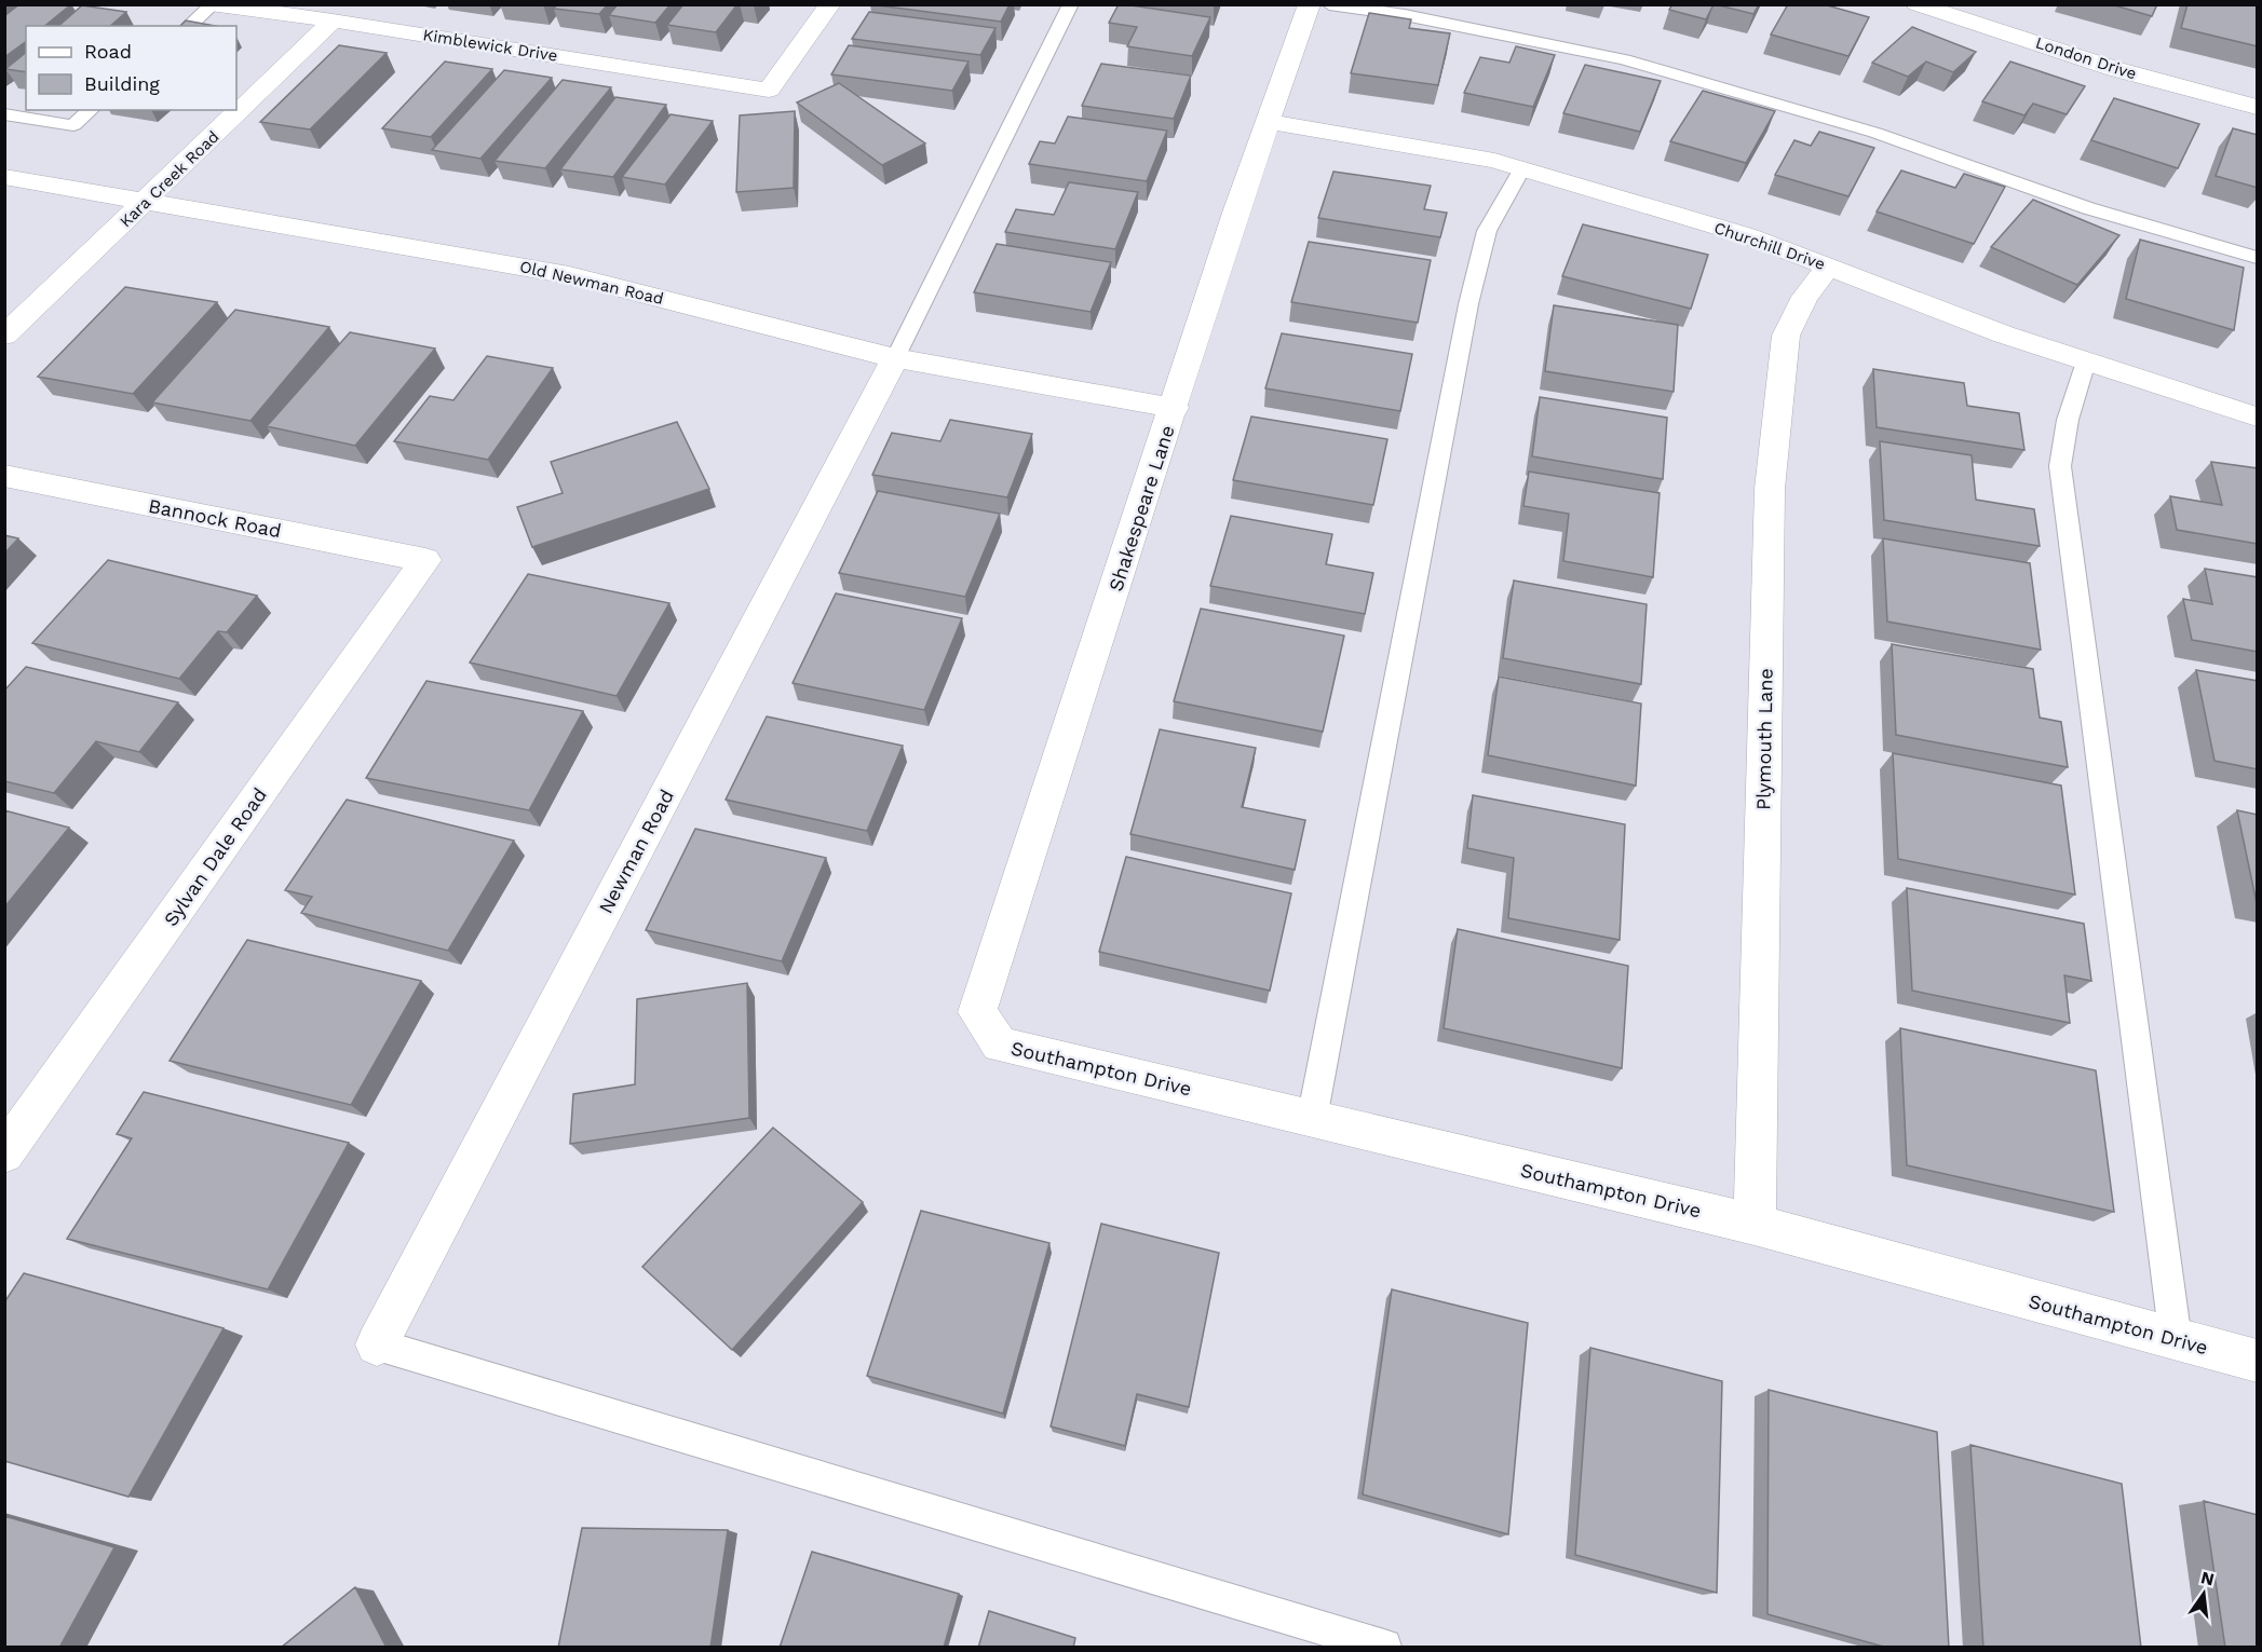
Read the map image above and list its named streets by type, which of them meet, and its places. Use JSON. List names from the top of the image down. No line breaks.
{"streets":{"street":["Kimblewick Drive","London Drive","Kara Creek Road","Churchill Drive","Old Newman Road","Shakespeare Lane","Bannock Road","Plymouth Lane","Newman Road","Sylvan Dale Road","Southampton Drive"]},"crossings":[["Kimblewick Drive","Kara Creek Road"],["Kara Creek Road","Old Newman Road"],["Churchill Drive","Shakespeare Lane"],["Churchill Drive","Plymouth Lane"],["Old Newman Road","Shakespeare Lane"],["Old Newman Road","Newman Road"],["Shakespeare Lane","Southampton Drive"],["Bannock Road","Sylvan Dale Road"],["Plymouth Lane","Southampton Drive"]],"legend":["Road","Building"],"north":"top"}
